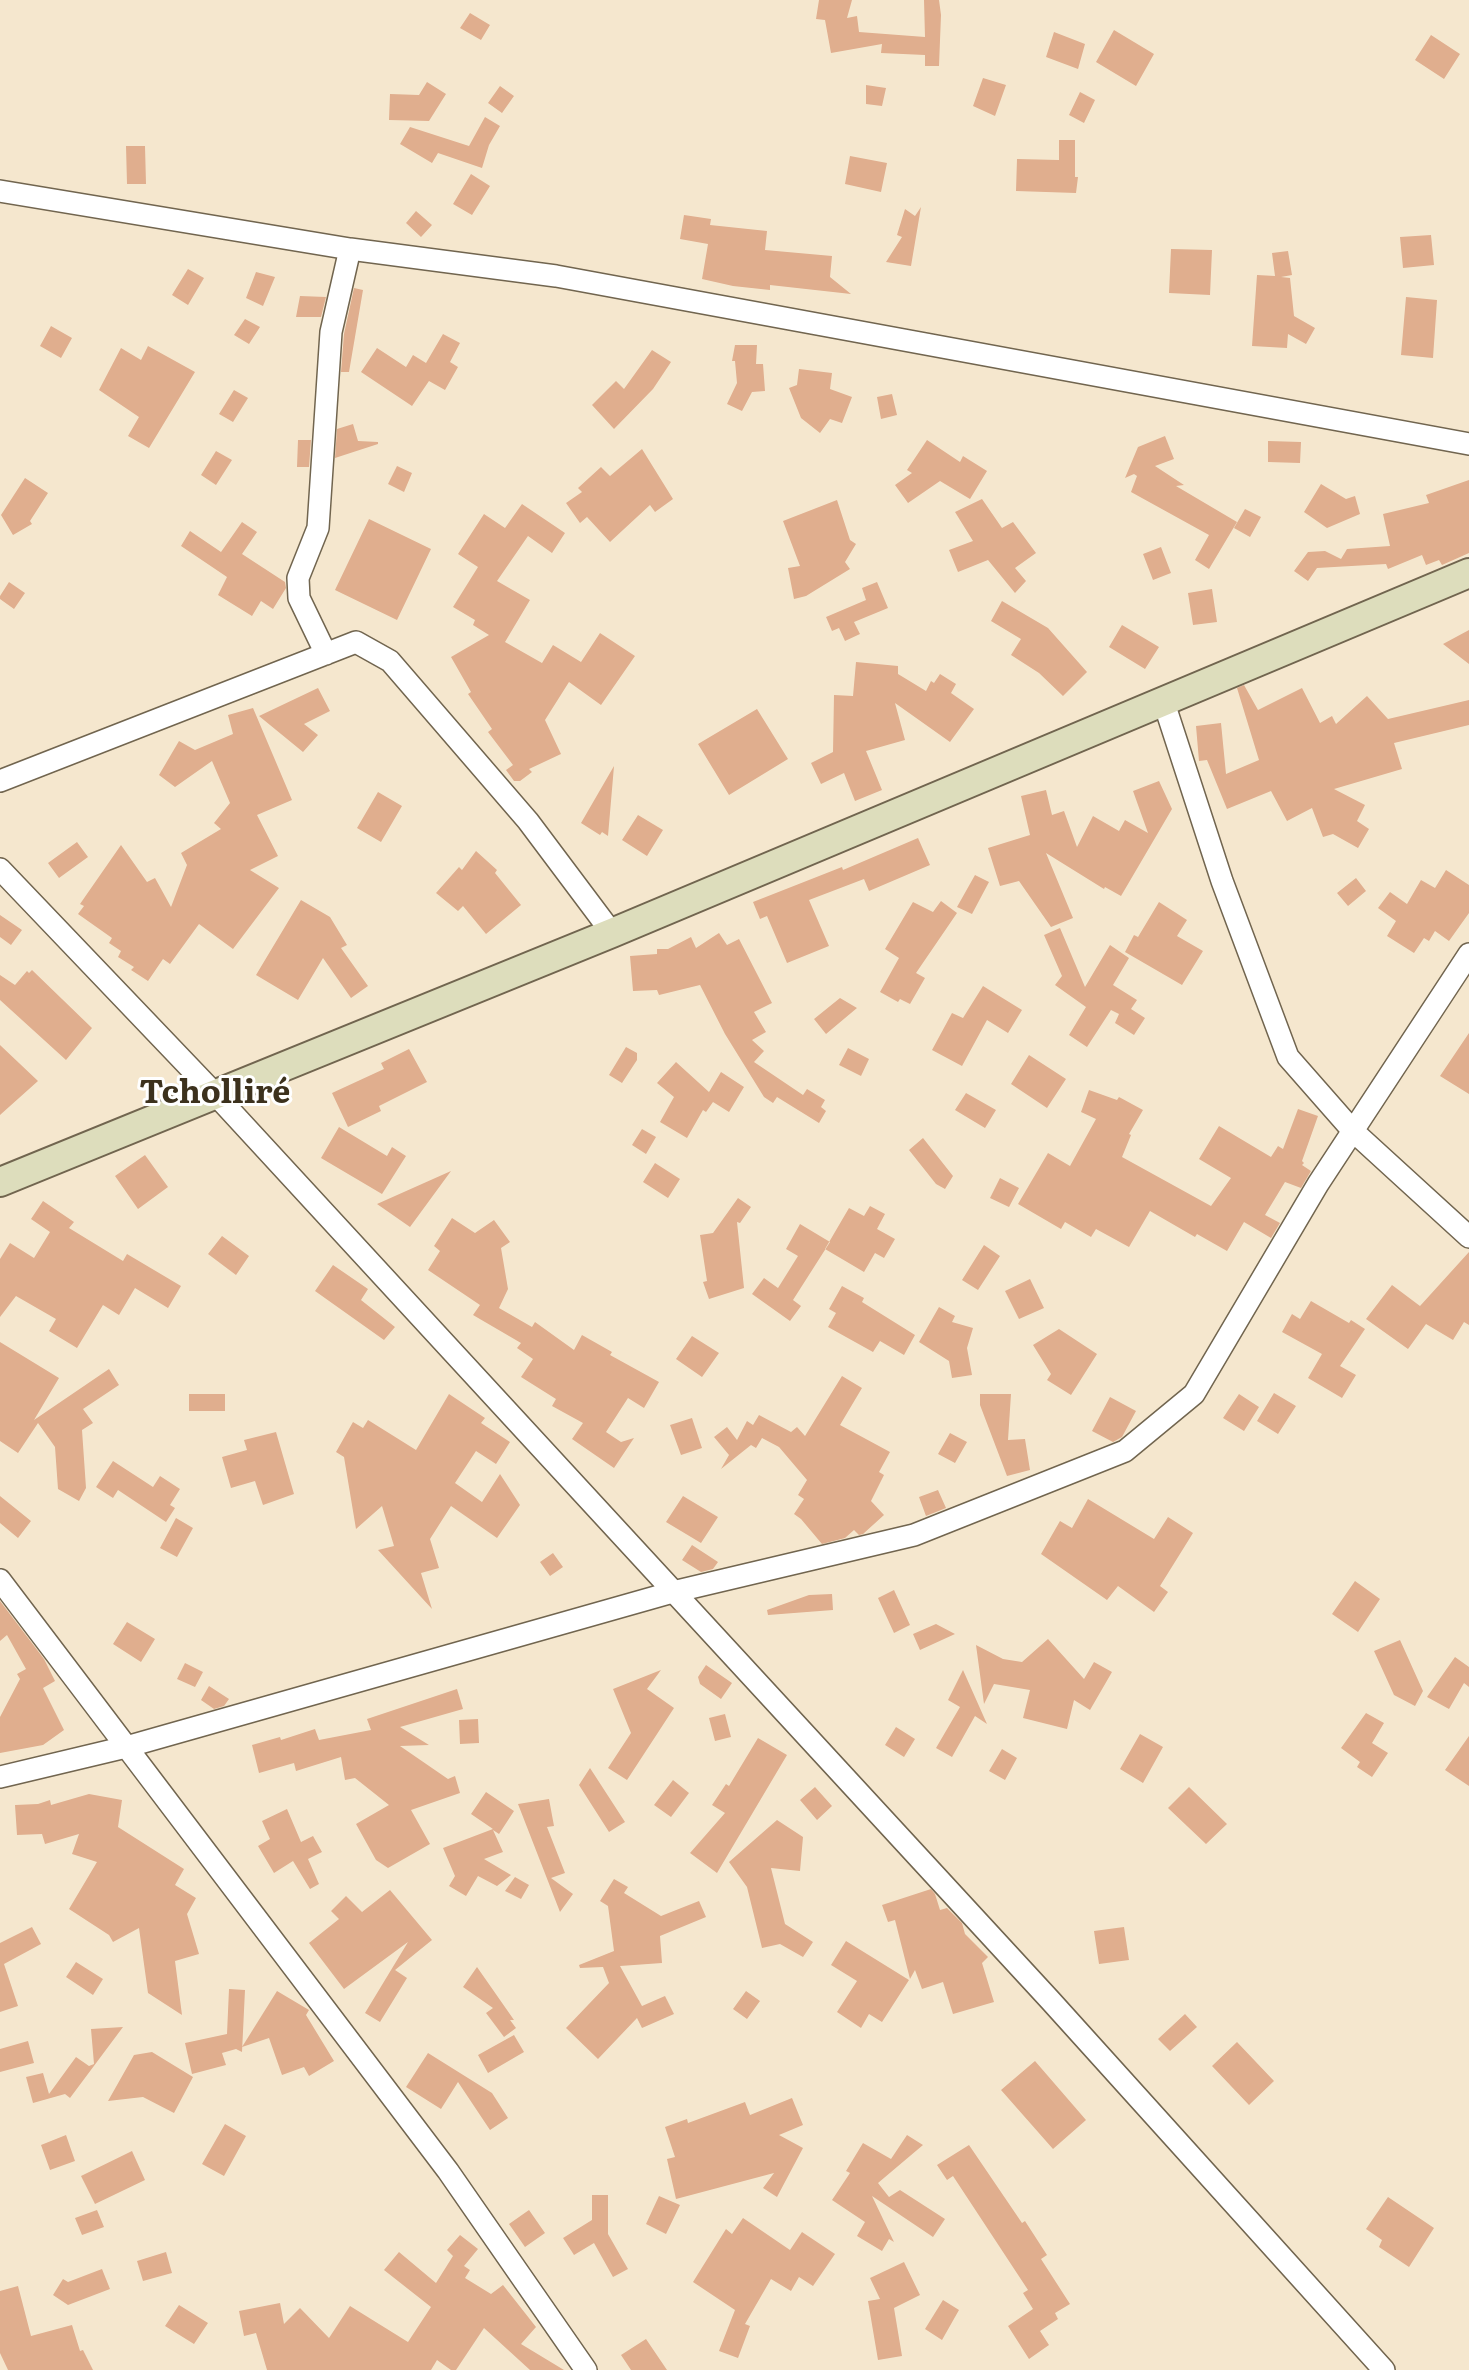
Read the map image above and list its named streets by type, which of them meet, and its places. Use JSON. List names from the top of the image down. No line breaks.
{"districts":["Tcholliré"]}
